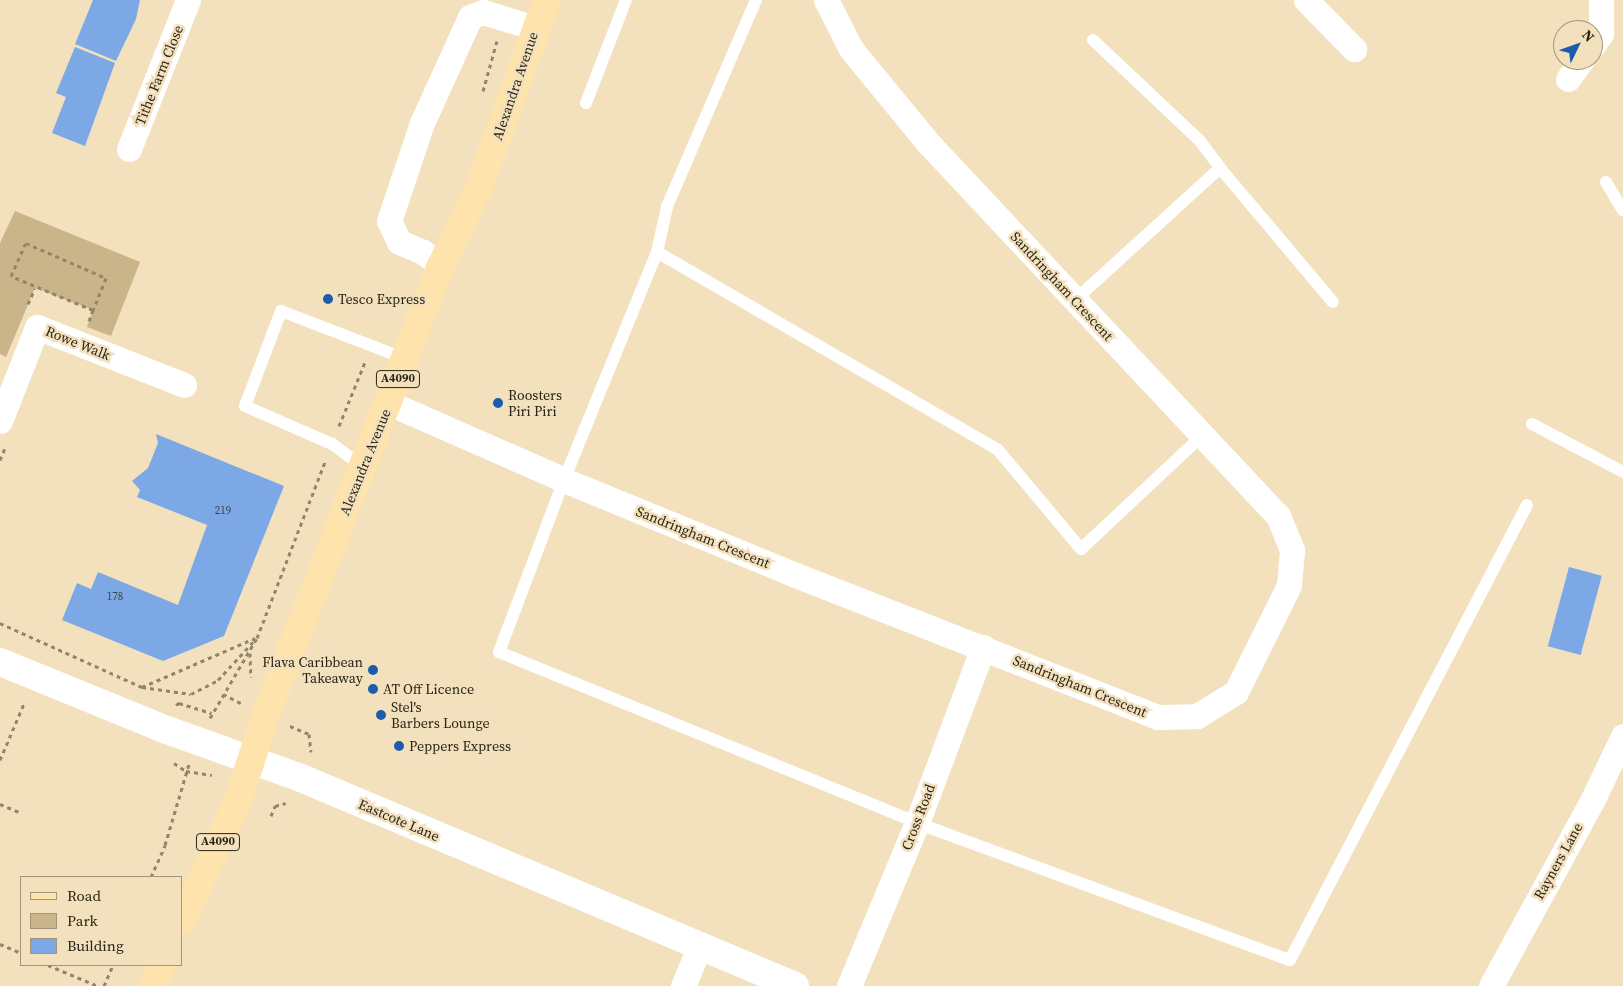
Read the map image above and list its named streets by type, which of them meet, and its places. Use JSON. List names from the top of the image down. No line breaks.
{"streets":{"main road":["Alexandra Avenue","A4090"],"street":["Tithe Farm Close","Sandringham Crescent","Rowe Walk","Cross Road","Eastcote Lane","Rayners Lane"]},"crossings":[["Alexandra Avenue","Sandringham Crescent"],["Alexandra Avenue","Eastcote Lane"],["Sandringham Crescent","Cross Road"]],"places":["Tesco Express","Roosters Piri Piri","Flava Caribbean Takeaway","AT Off Licence","Stel's Barbers Lounge","Peppers Express"],"house_numbers":["219","178"],"legend":["Road","Park","Building"],"north":"top right"}
